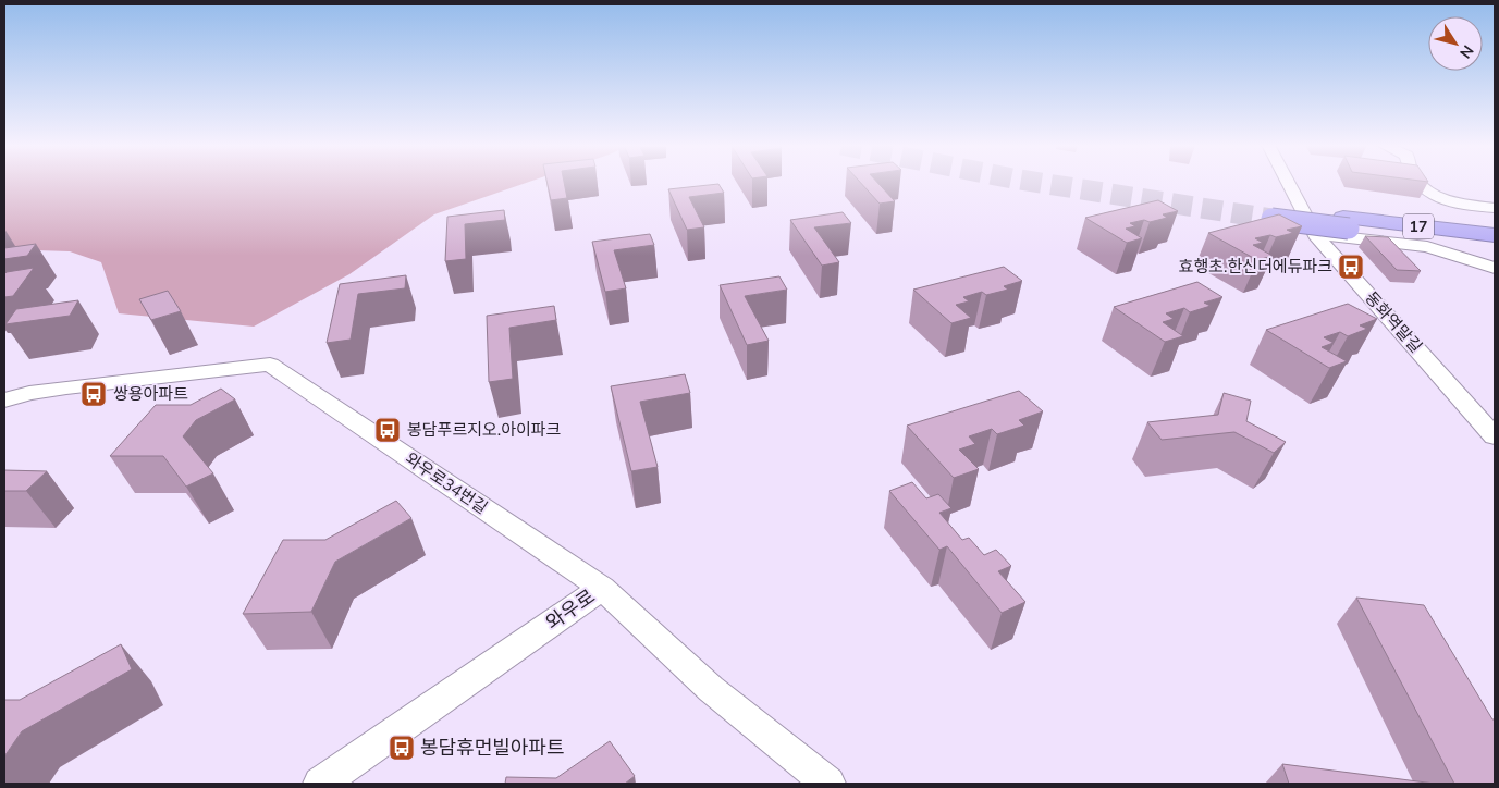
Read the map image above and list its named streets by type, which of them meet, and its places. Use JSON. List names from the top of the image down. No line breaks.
{"streets":{"highway":["17"],"street":["동화역말길","와우로34번길","와우로"]},"crossings":[["와우로34번길","와우로"]],"places":{"bus stop":["효행초.한신더에듀파크","쌍용아파트","봉담푸르지오.아이파크","봉담휴먼빌아파트"]},"north":"bottom right"}
